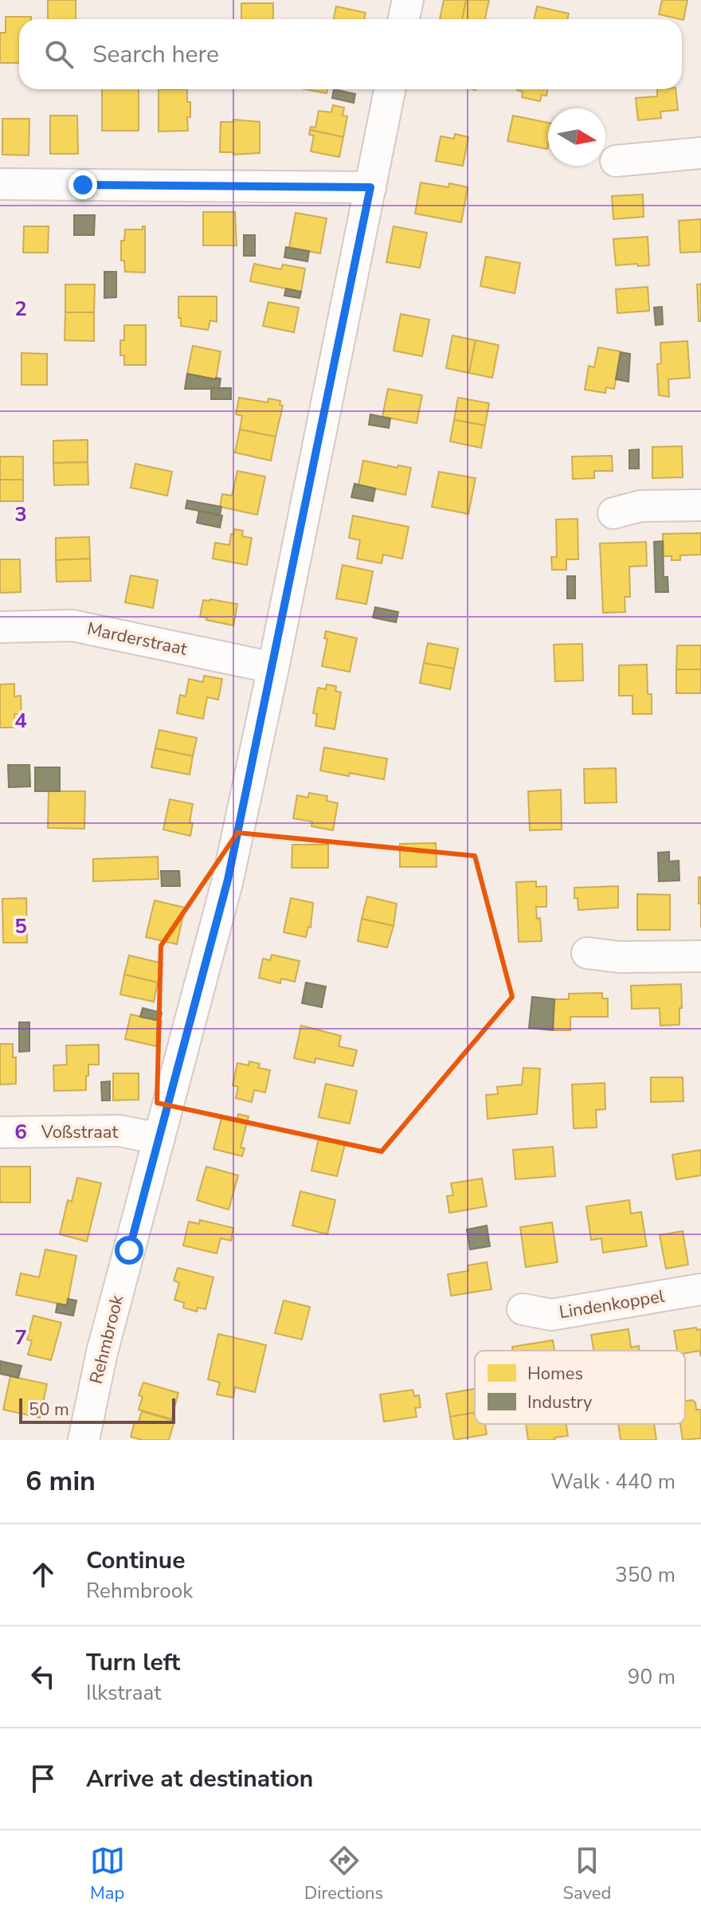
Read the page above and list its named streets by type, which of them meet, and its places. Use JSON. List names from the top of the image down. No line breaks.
{"streets":{"street":["Marderstraat","Voßstraat","Lindenkoppel","Rehmbrook"]},"crossings":[["Marderstraat","Rehmbrook"],["Voßstraat","Rehmbrook"]],"legend":["Homes","Industry"],"scale_bar":"50 m","north":"right","page":{"search":"Search here","scale":"50 m","heading":["6 min","Walk · 440 m"],"list":[["Continue","Rehmbrook","350 m"],["Turn left","Ilkstraat","90 m"],"Arrive at destination"],"nav":["Map","Directions","Saved"]},"grid":{"rows":["2","3","4","5","6","7"]}}
